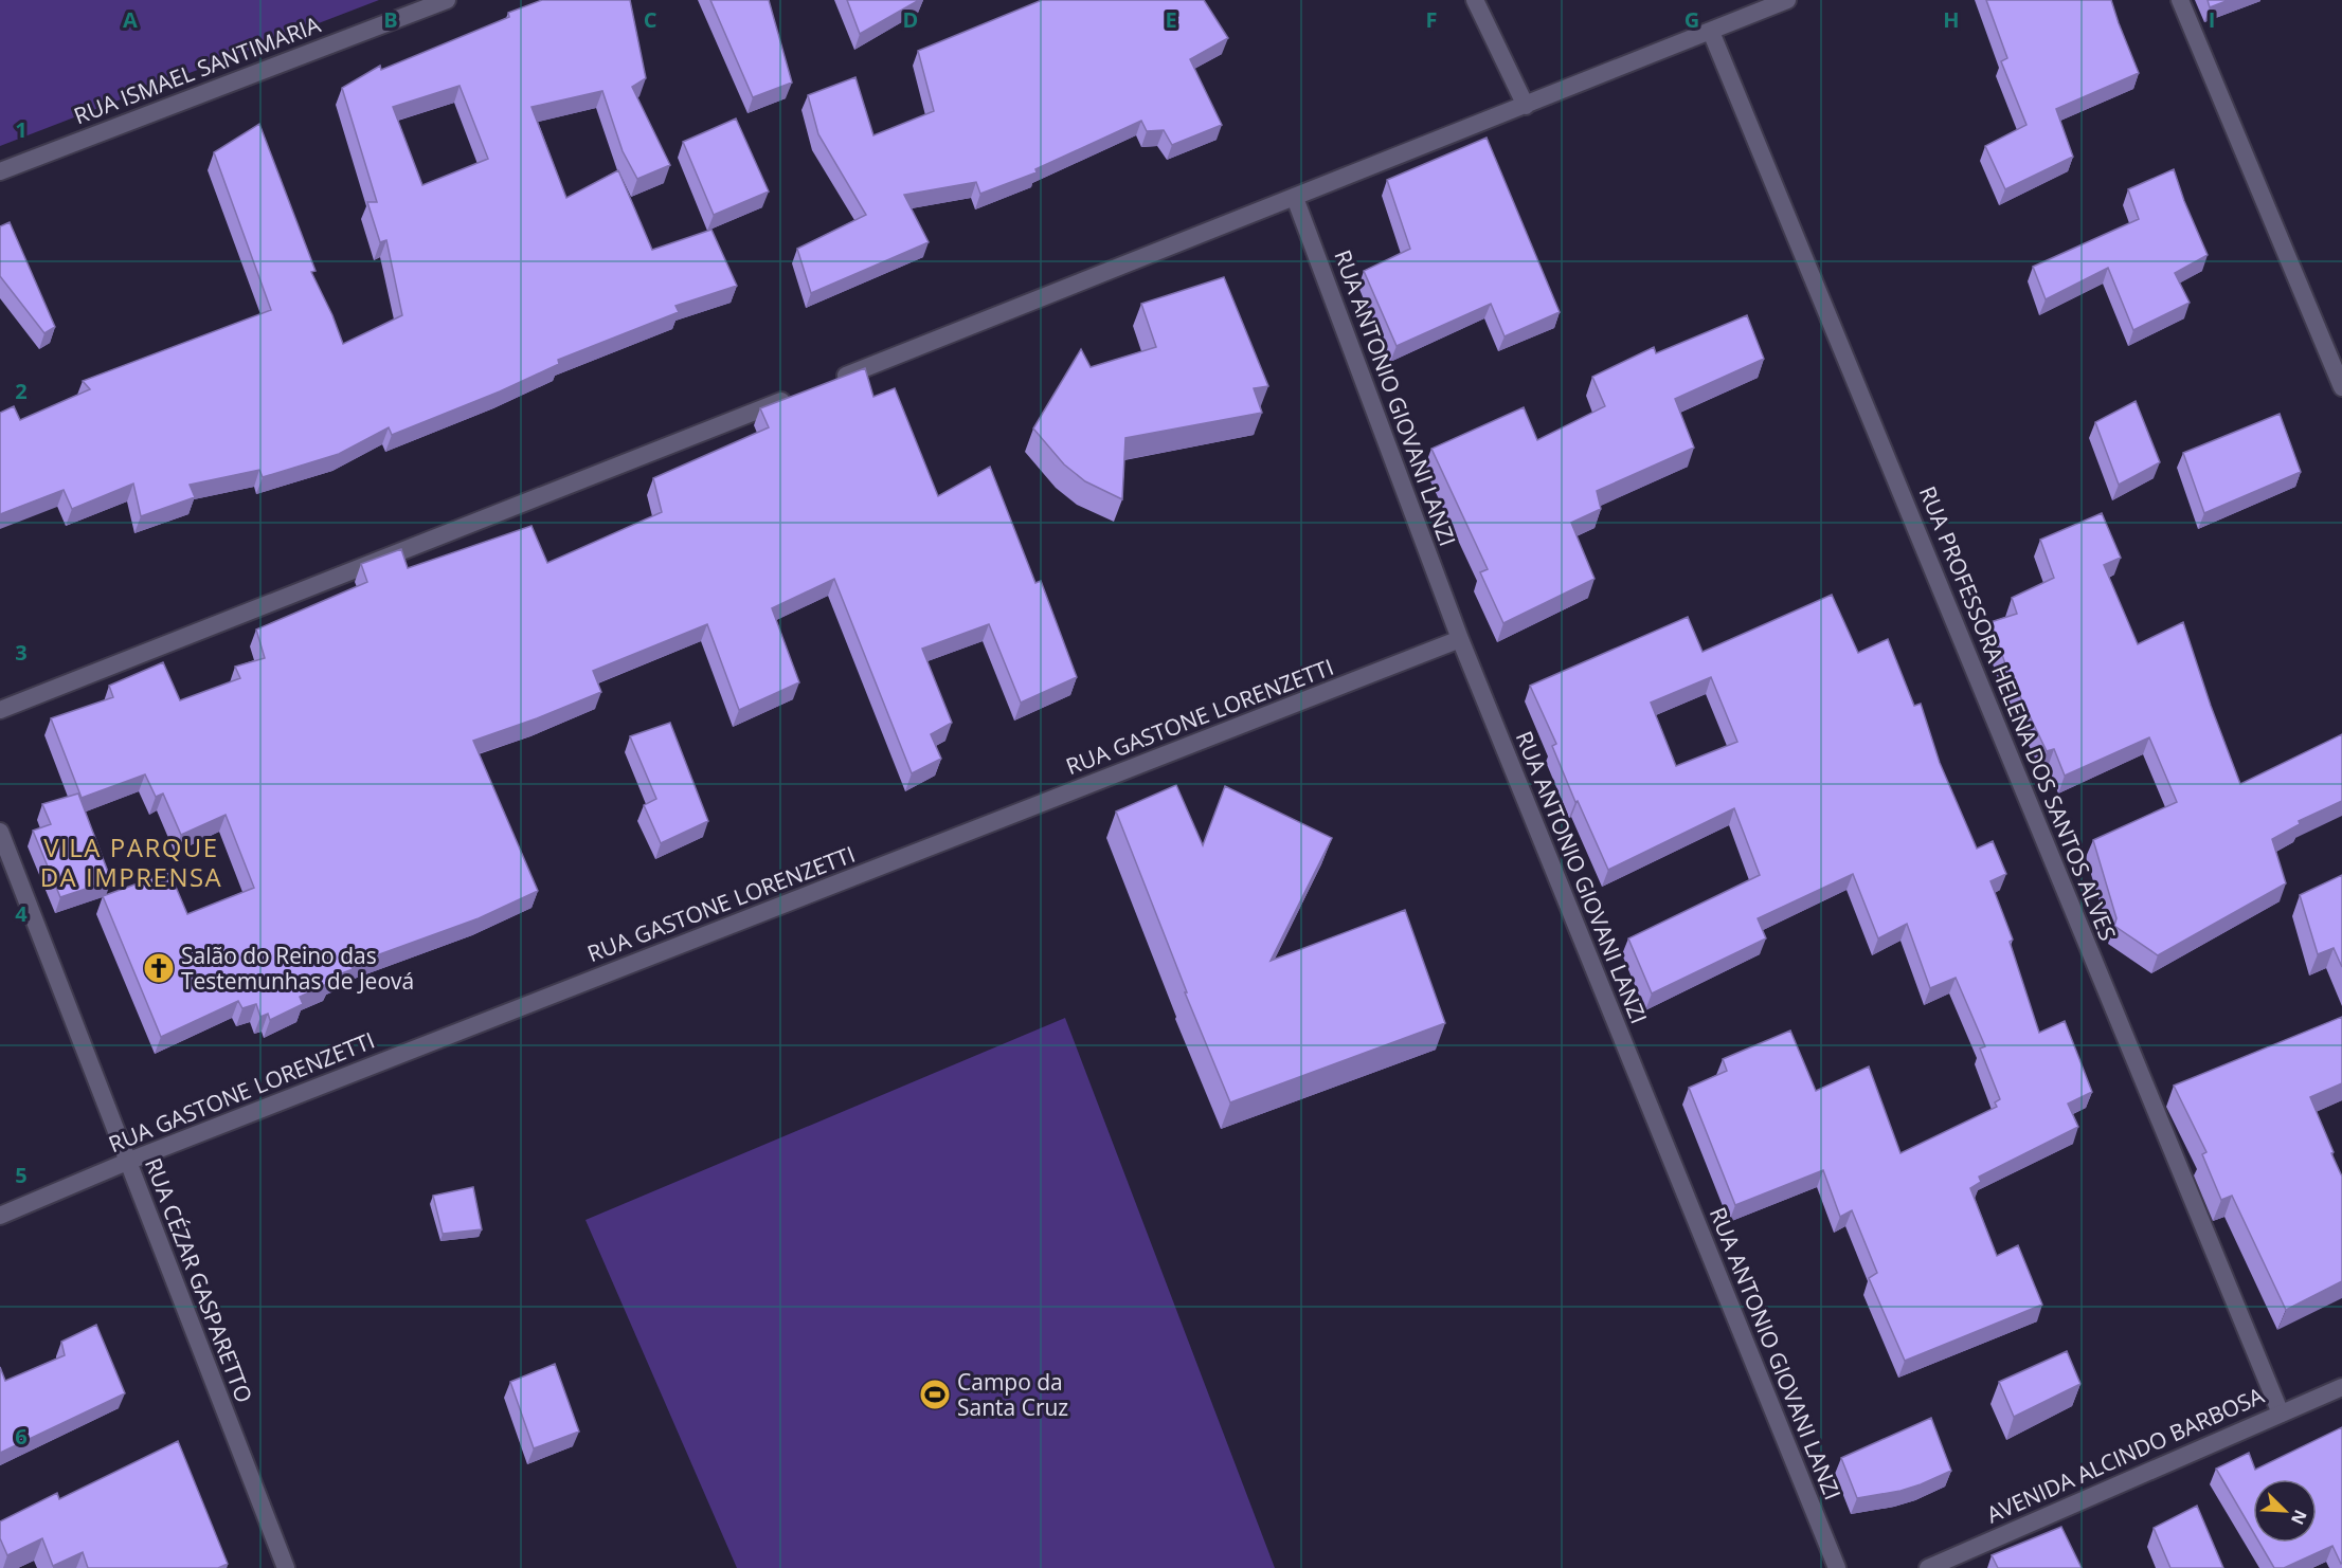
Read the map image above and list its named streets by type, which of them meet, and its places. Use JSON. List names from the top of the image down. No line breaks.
{"streets":{"street":["RUA ISMAEL SANTIMARIA","RUA ANTONIO GIOVANI LANZI","RUA PROFESSORA HELENA DOS SANTOS ALVES","RUA GASTONE LORENZETTI","RUA CÉZAR GASPARETTO","AVENIDA ALCINDO BARBOSA"]},"crossings":[["RUA ANTONIO GIOVANI LANZI","RUA GASTONE LORENZETTI"],["RUA PROFESSORA HELENA DOS SANTOS ALVES","AVENIDA ALCINDO BARBOSA"],["RUA GASTONE LORENZETTI","RUA CÉZAR GASPARETTO"]],"districts":["VILA PARQUE DA IMPRENSA"],"places":{"church":["Salão do Reino das Testemunhas de Jeová"],"sports":["Campo da Santa Cruz"]},"north":"bottom right","grid":{"columns":["A","B","C","D","E","F","G","H","I"],"rows":["1","2","3","4","5","6"]}}
